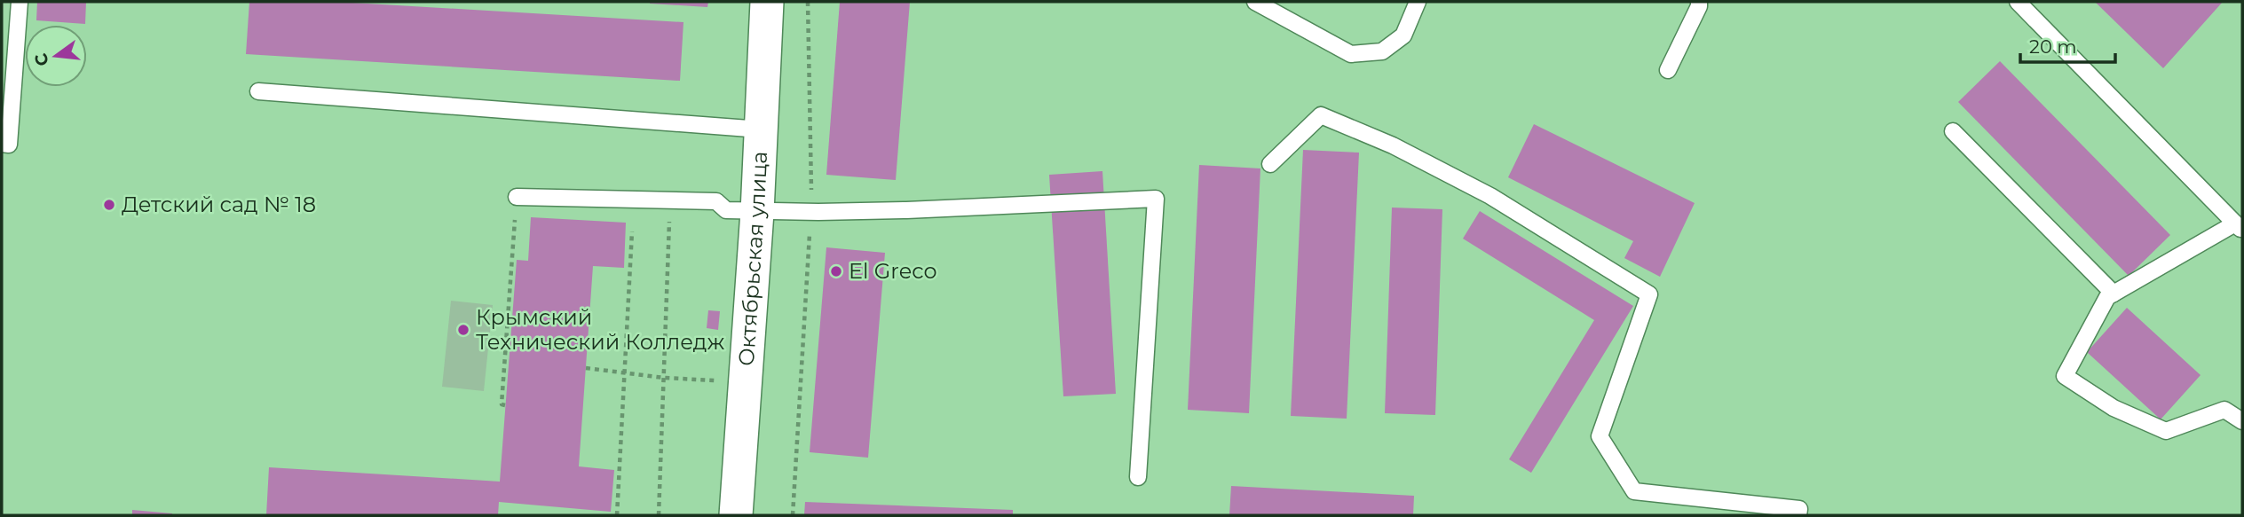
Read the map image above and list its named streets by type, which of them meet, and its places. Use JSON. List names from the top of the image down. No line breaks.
{"streets":{"street":["Октябрьская улица"]},"places":["Детский сад № 18","El Greco","Крымский Технический Колледж"],"scale_bar":"20 m","north":"left"}
